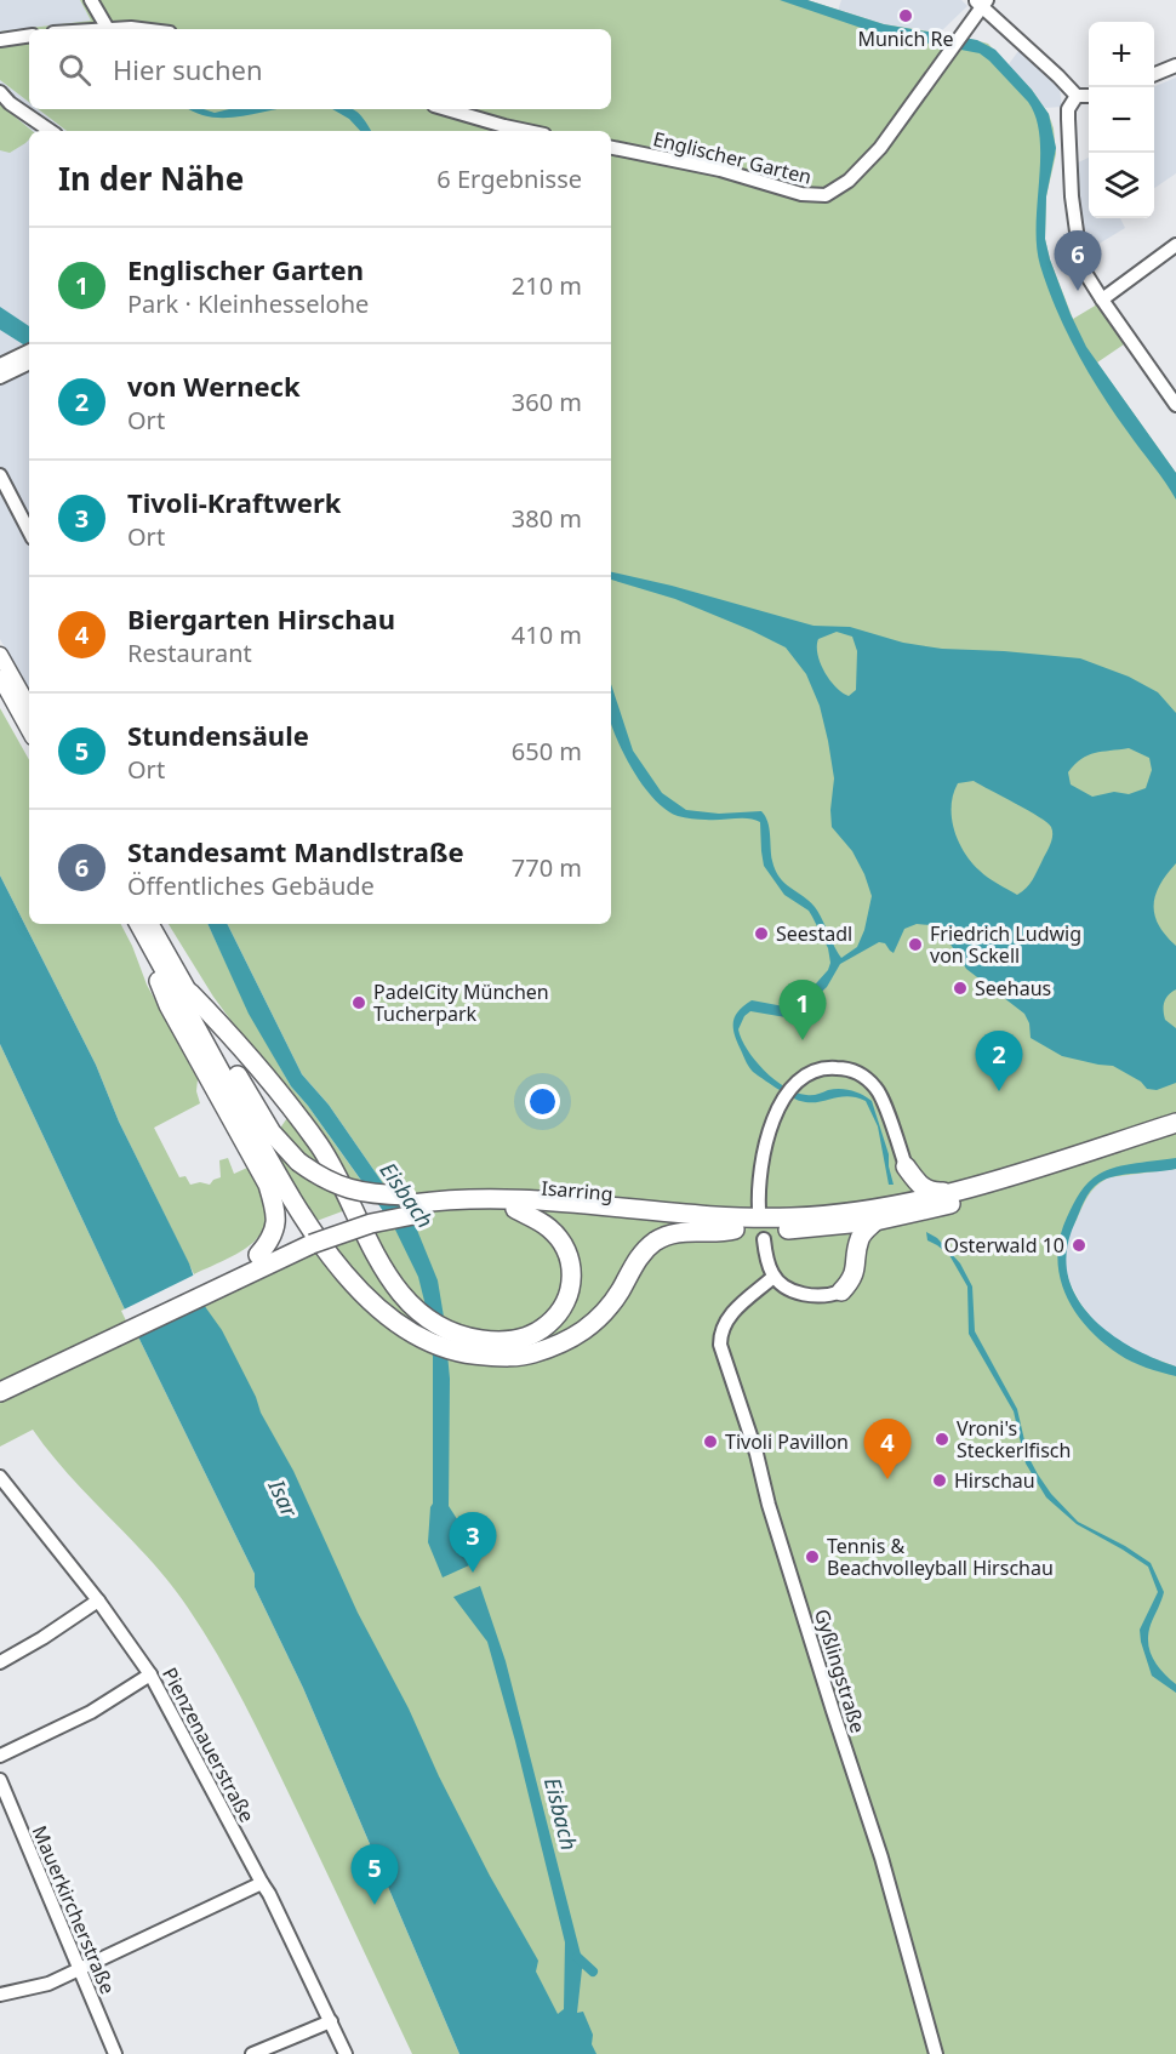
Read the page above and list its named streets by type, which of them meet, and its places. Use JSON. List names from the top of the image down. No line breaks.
{"streets":{"highway":["Isarring"],"street":["Englischer Garten","Gyßlingstraße","Pienzenauerstraße","Mauerkircherstraße"]},"water":["Eisbach","Isar"],"places":["Munich Re","Seestadl","Friedrich Ludwig von Sckell","Seehaus","PadelCity München Tucherpark","Osterwald 10","Vroni's Steckerlfisch","Tivoli Pavillon","Hirschau","Tennis & Beachvolleyball Hirschau"],"page":{"map_buttons":["+","−"],"search":"Hier suchen","heading":["In der Nähe","6 Ergebnisse"],"list":[{"mark":"1","name":"Englischer Garten","note":"Park · Kleinhesselohe","value":"210 m"},{"mark":"2","name":"von Werneck","note":"Ort","value":"360 m"},{"mark":"3","name":"Tivoli-Kraftwerk","note":"Ort","value":"380 m"},{"mark":"4","name":"Biergarten Hirschau","note":"Restaurant","value":"410 m"},{"mark":"5","name":"Stundensäule","note":"Ort","value":"650 m"},{"mark":"6","name":"Standesamt Mandlstraße","note":"Öffentliches Gebäude","value":"770 m"}],"pins":["6","1","2","4","3","5"]}}
